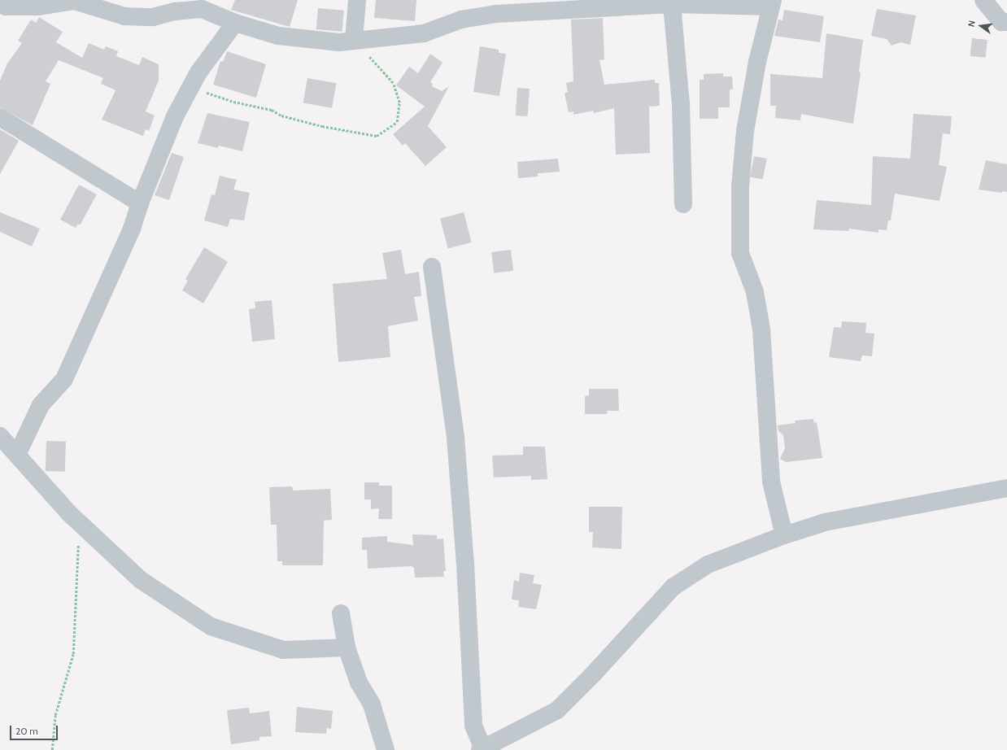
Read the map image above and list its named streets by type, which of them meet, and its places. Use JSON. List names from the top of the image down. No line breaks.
{"scale_bar":"20 m","north":"left"}
